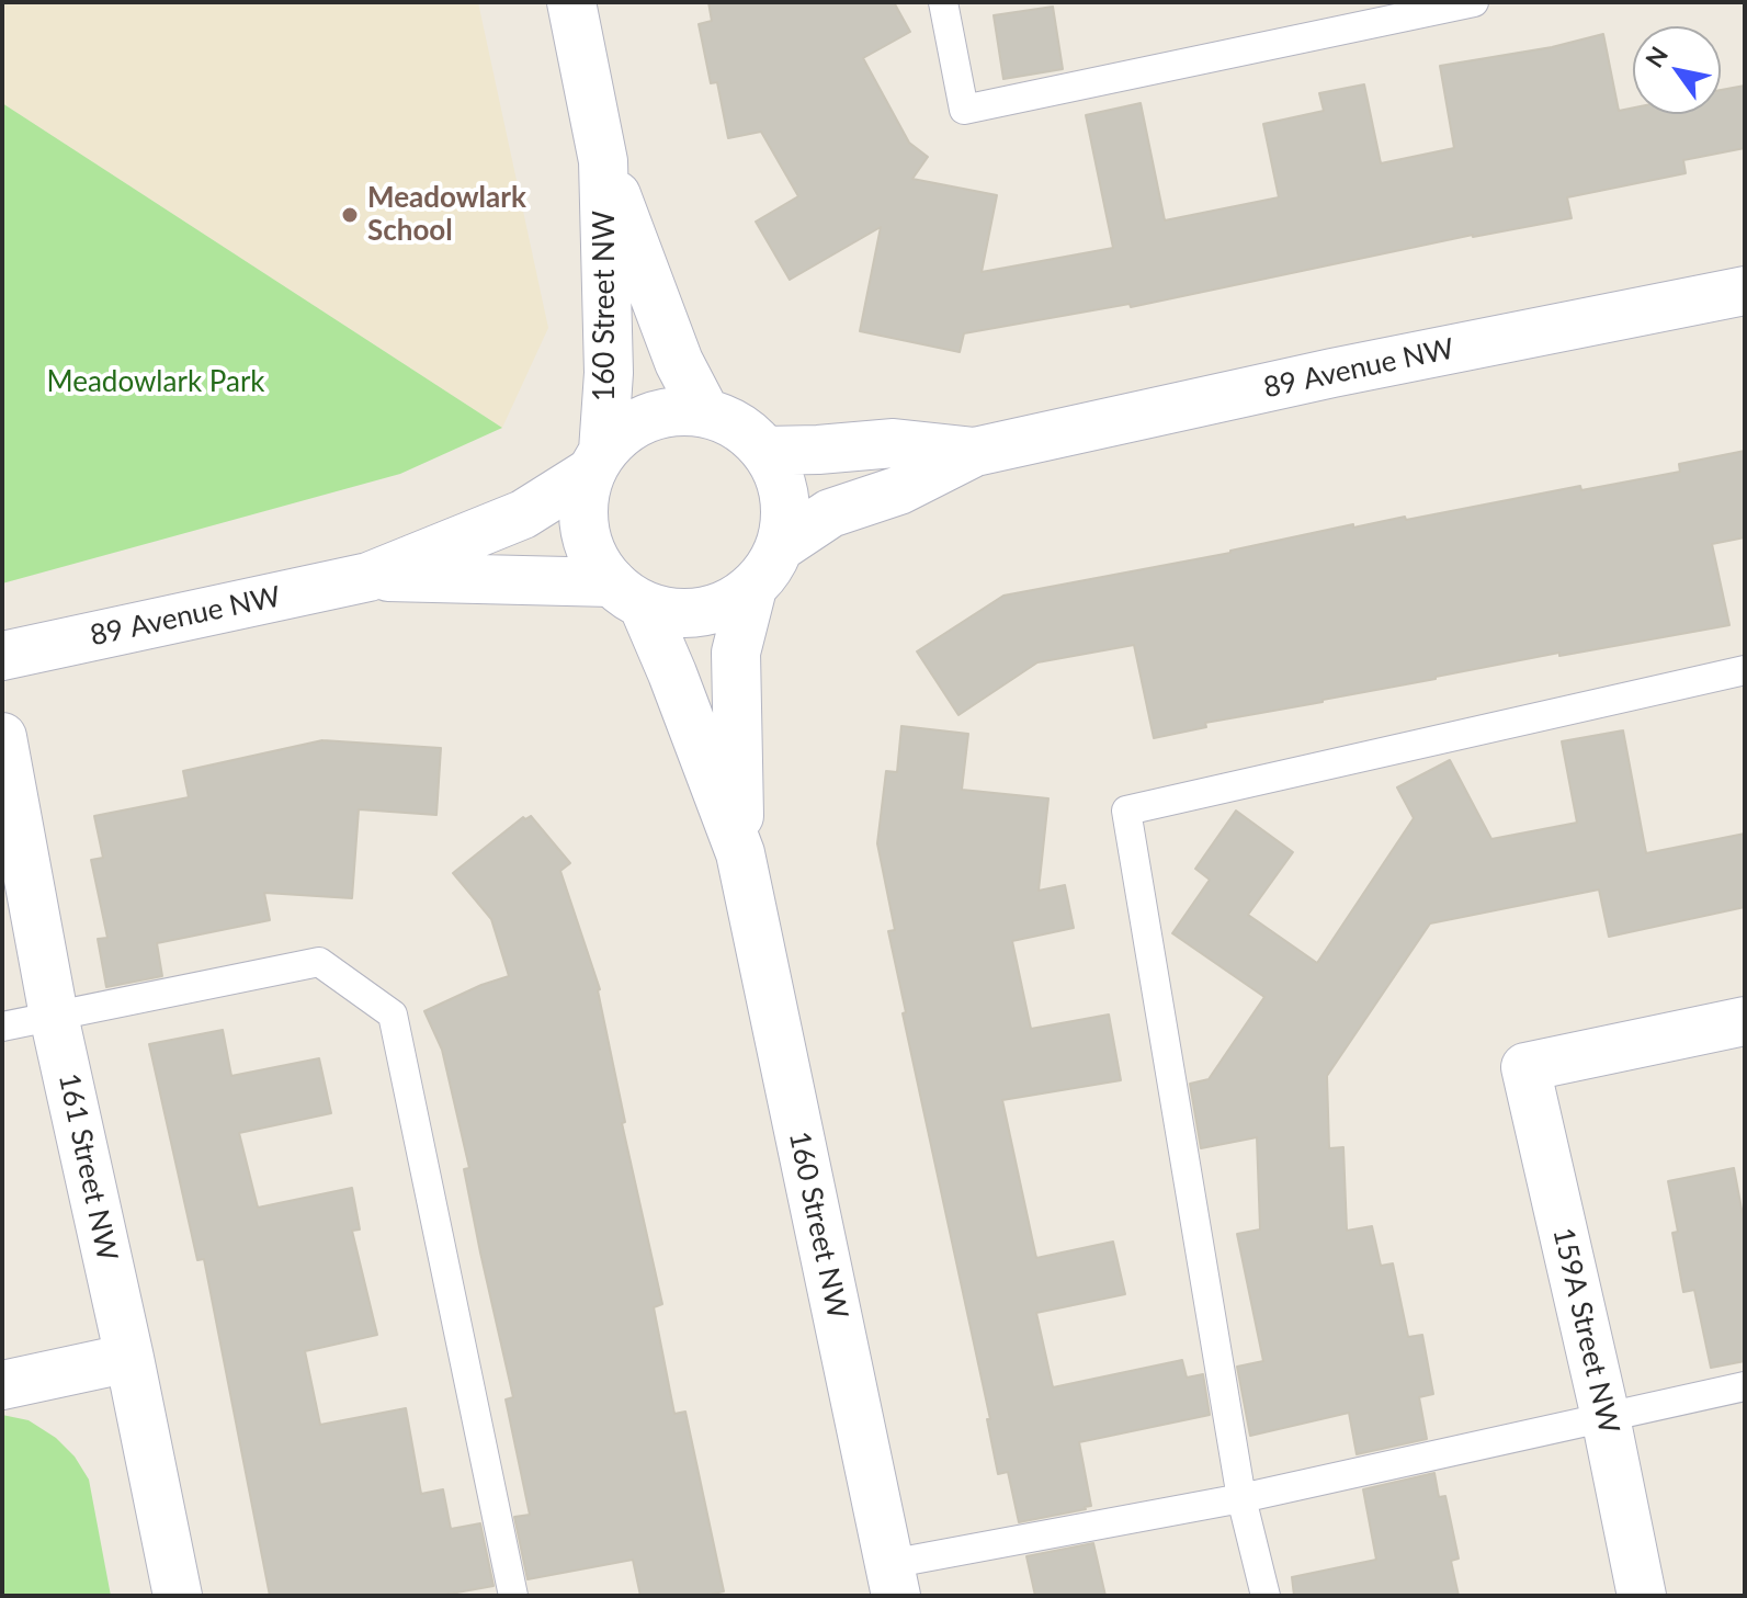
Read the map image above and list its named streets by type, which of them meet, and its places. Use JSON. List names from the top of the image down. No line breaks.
{"streets":{"street":["160 Street NW","89 Avenue NW","161 Street NW","159A Street NW"]},"crossings":[["160 Street NW","89 Avenue NW"]],"parks":["Meadowlark Park"],"places":["Meadowlark School"],"north":"top left"}
